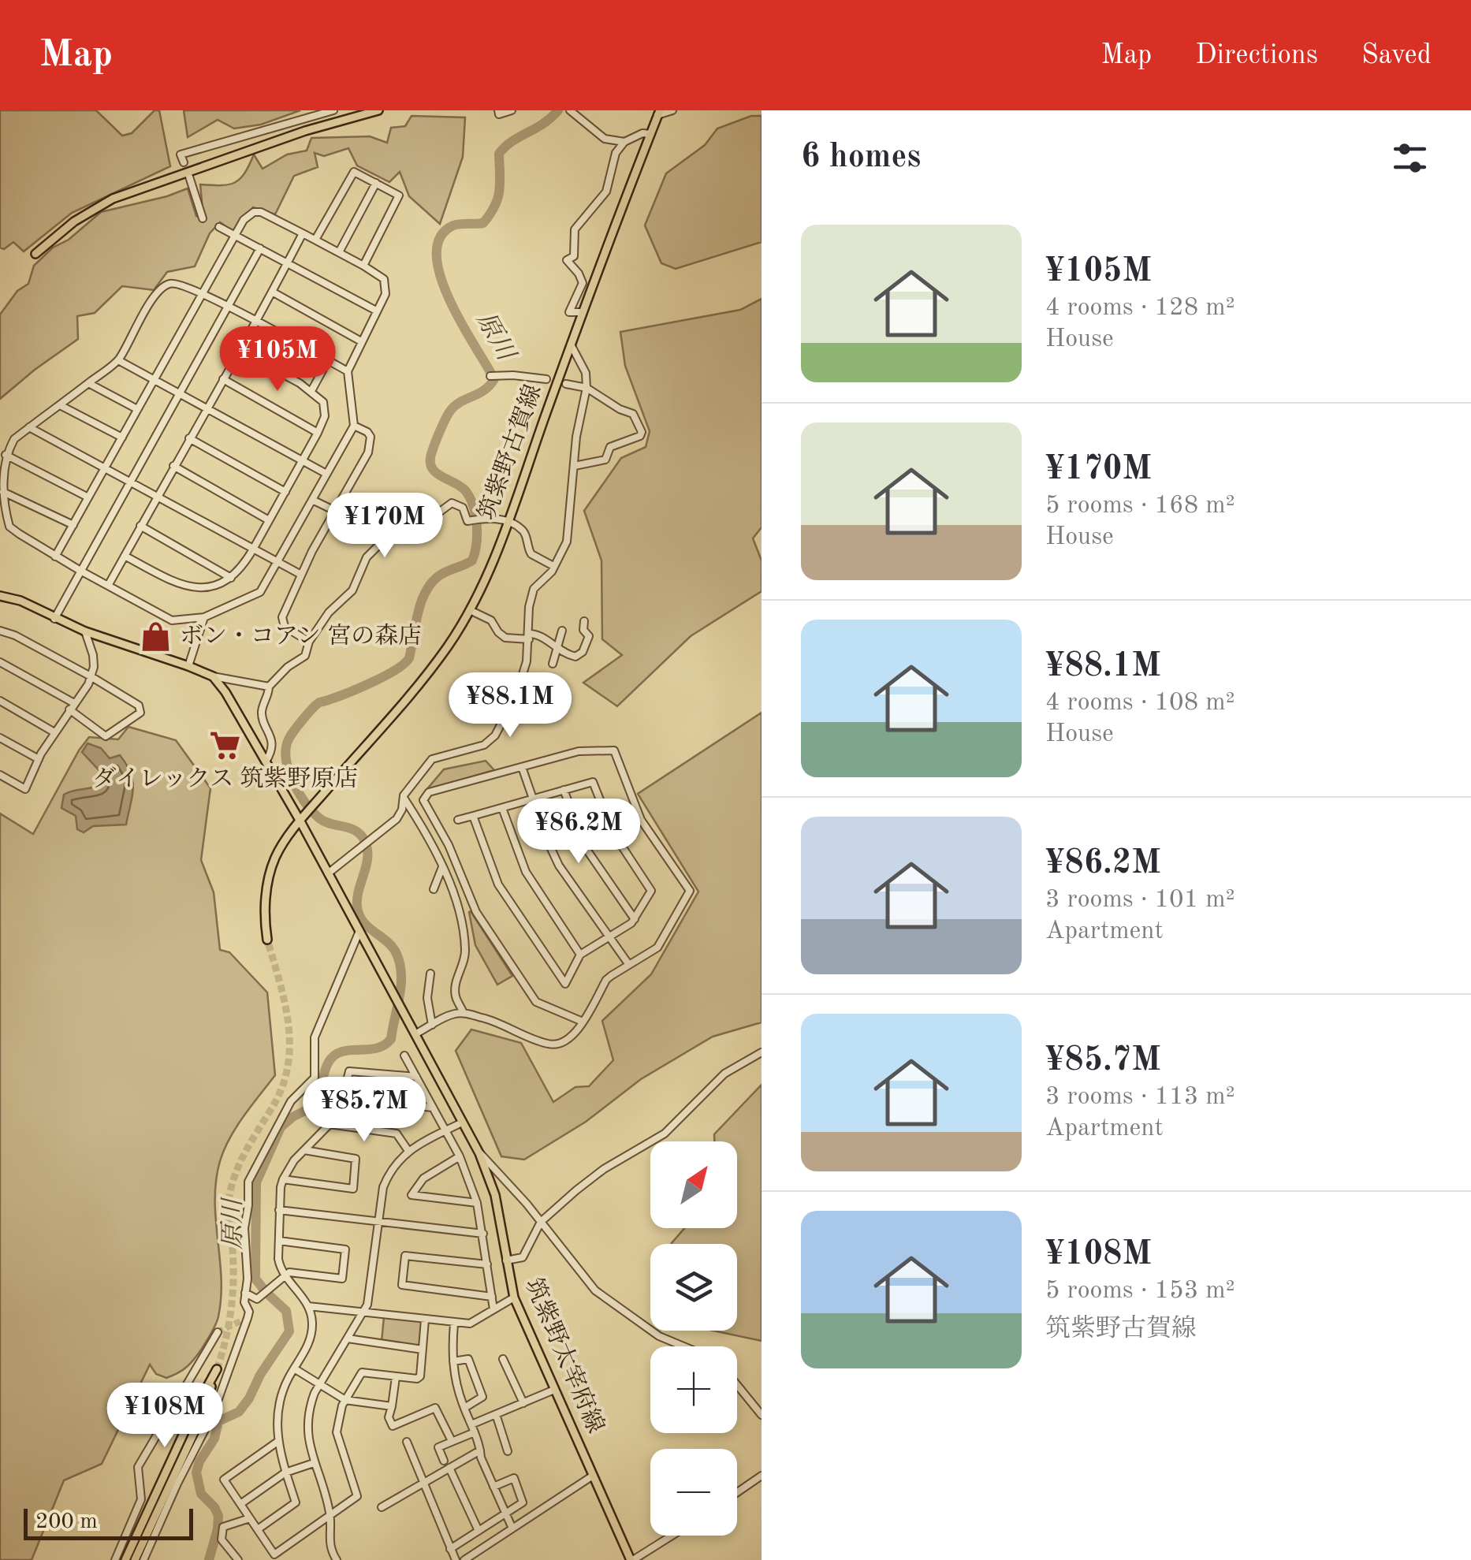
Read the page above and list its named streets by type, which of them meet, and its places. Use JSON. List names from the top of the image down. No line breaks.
{"streets":{"main road":["筑紫野古賀線","筑紫野太宰府線"]},"crossings":[["筑紫野古賀線","筑紫野太宰府線"]],"water":["原川"],"places":{"shop":["ボン・コアン 宮の森店"],"supermarket":["ダイレックス 筑紫野原店"]},"scale_bar":"200 m","north":"top right","page":{"header":"Map","nav":["Map","Directions","Saved"],"heading":"6 homes","list":[{"name":"¥105M","note":"4 rooms · 128 m² · House"},{"name":"¥170M","note":"5 rooms · 168 m² · House"},{"name":"¥88.1M","note":"4 rooms · 108 m² · House"},{"name":"¥86.2M","note":"3 rooms · 101 m² · Apartment"},{"name":"¥85.7M","note":"3 rooms · 113 m² · Apartment"},{"name":"¥108M","note":"5 rooms · 153 m² · 筑紫野古賀線"}],"price":["¥105M","¥170M","¥88.1M","¥86.2M","¥85.7M","¥108M"],"map_buttons":["+","−"],"scale":"200 m"}}
